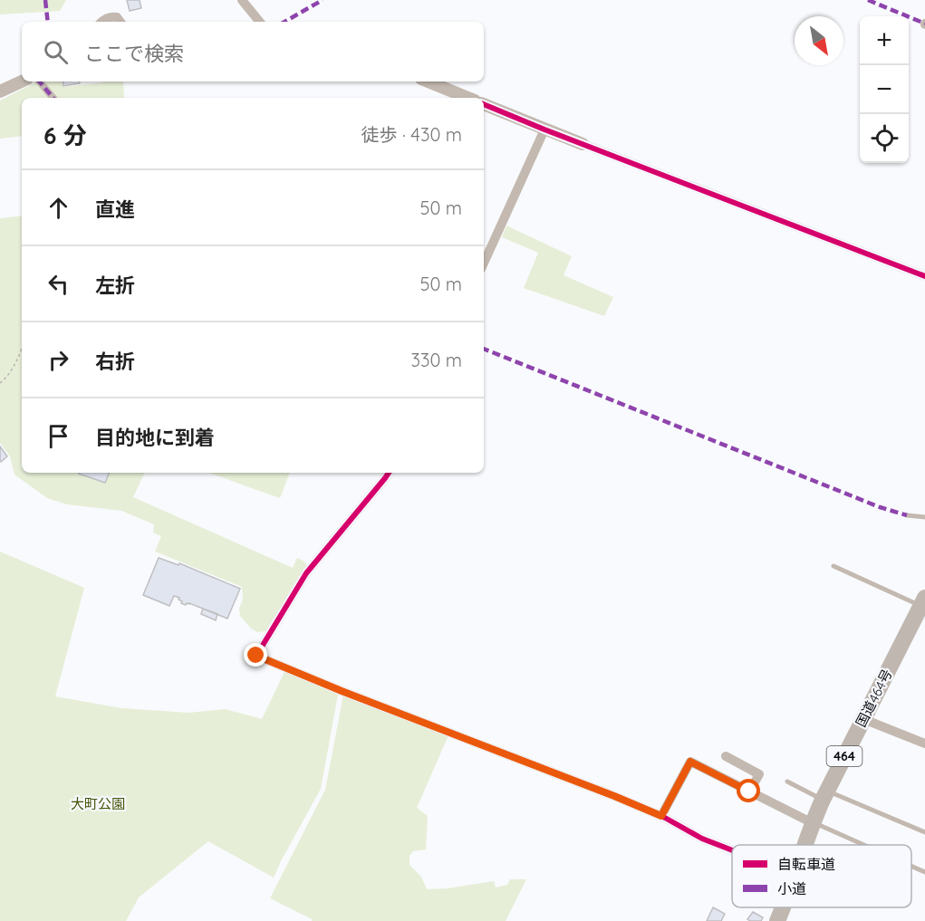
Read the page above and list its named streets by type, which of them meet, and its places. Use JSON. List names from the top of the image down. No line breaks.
{"streets":{"highway":["国道464号","464"]},"parks":["大町公園"],"legend":["自転車道","小道"],"north":"bottom right","page":{"map_buttons":["+","−"],"search":"ここで検索","heading":["6 分","徒歩 · 430 m"],"list":[["直進","50 m"],["左折","50 m"],["右折","330 m"],"目的地に到着"]}}
